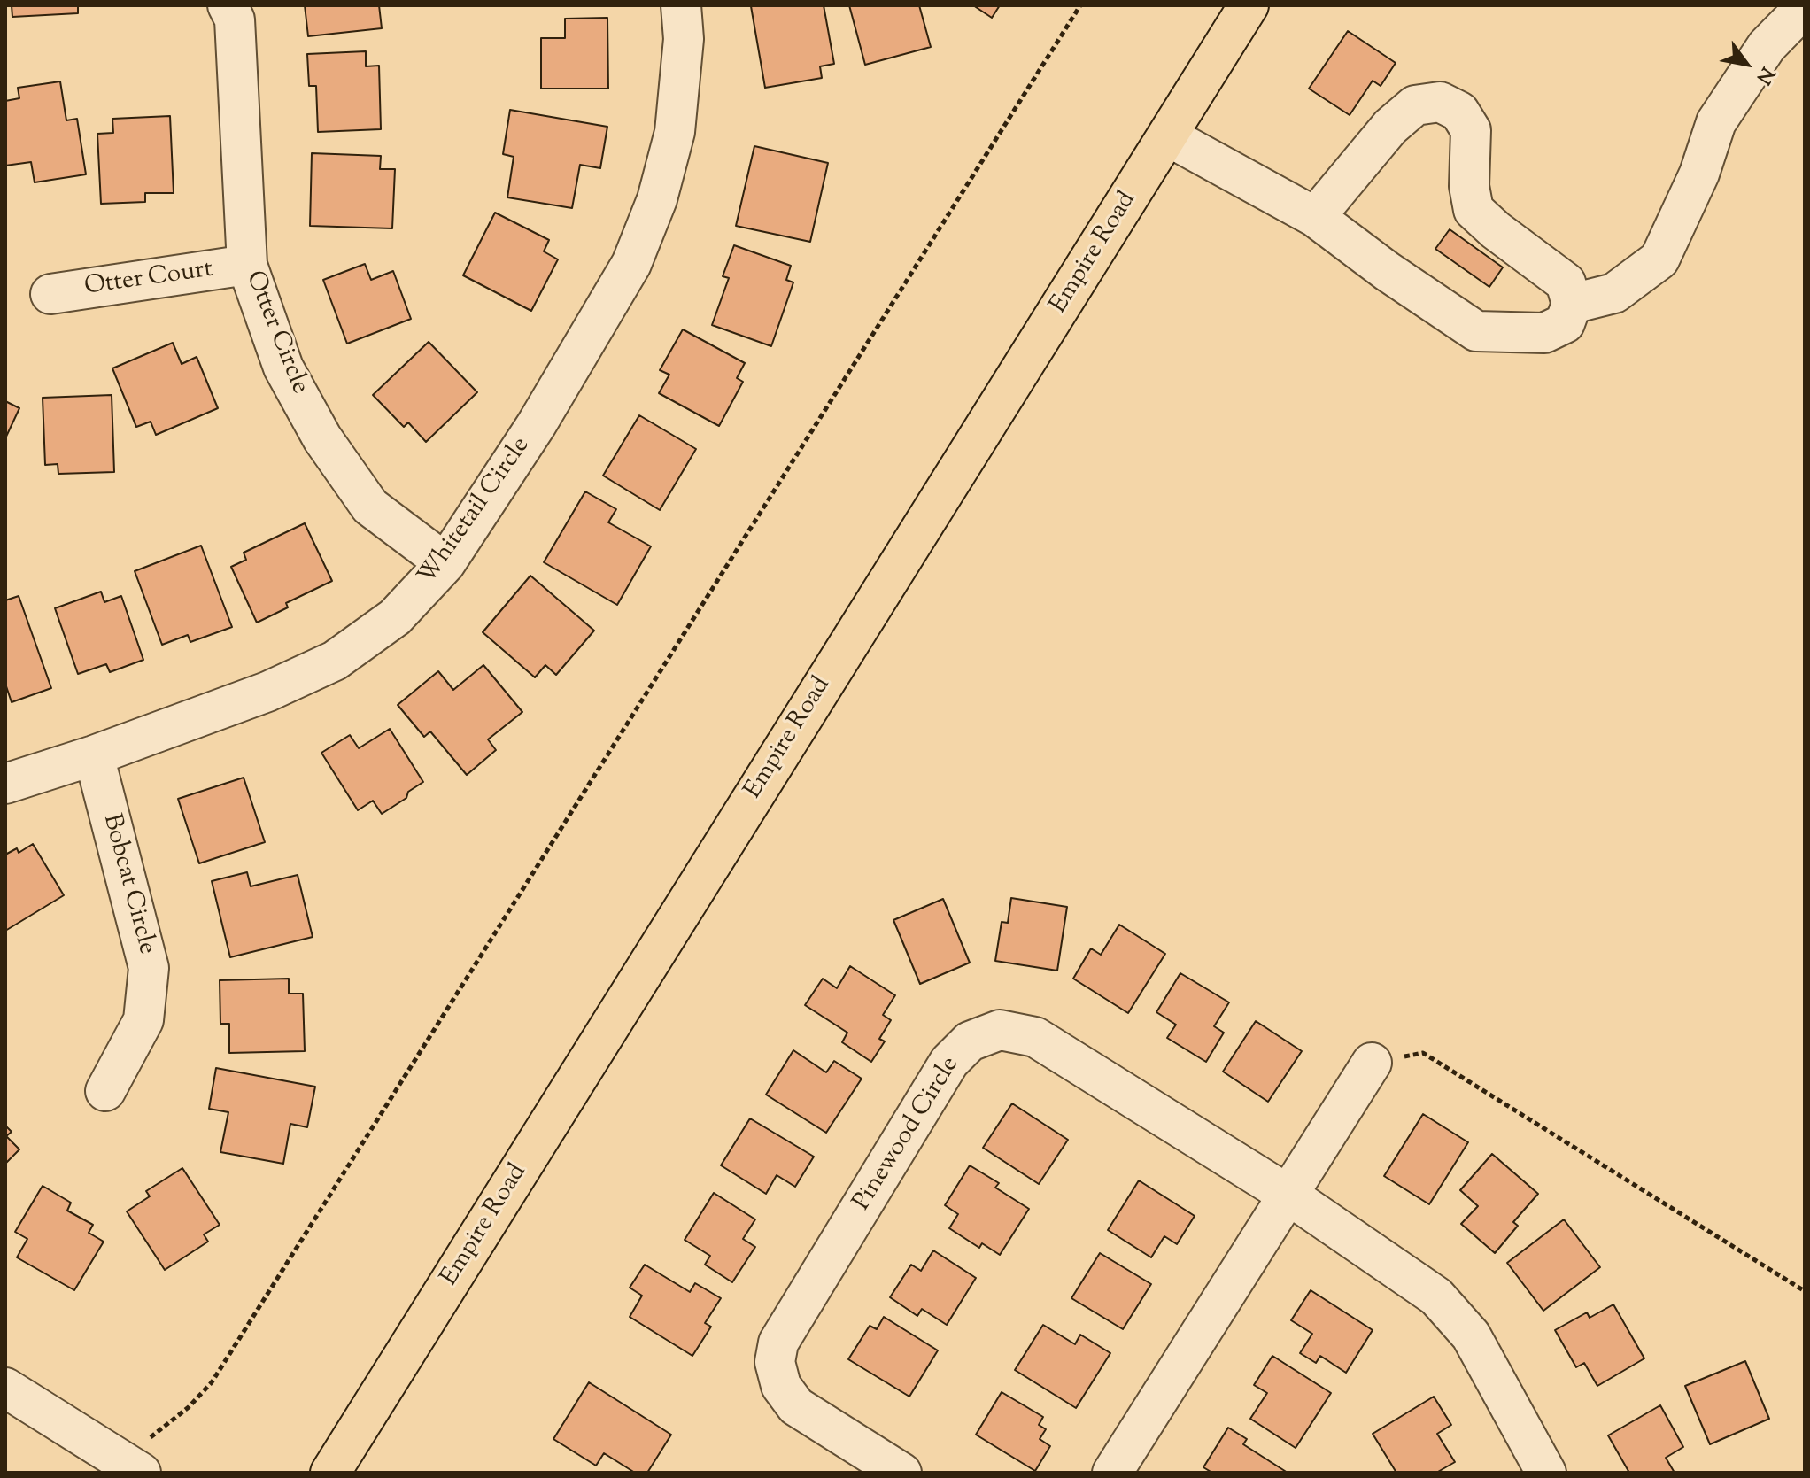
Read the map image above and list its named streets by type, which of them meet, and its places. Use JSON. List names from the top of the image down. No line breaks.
{"streets":{"main road":["Empire Road"],"street":["Otter Court","Otter Circle","Whitetail Circle","Bobcat Circle","Pinewood Circle"]},"crossings":[["Otter Court","Otter Circle"],["Otter Circle","Whitetail Circle"],["Whitetail Circle","Bobcat Circle"]],"north":"bottom right"}
